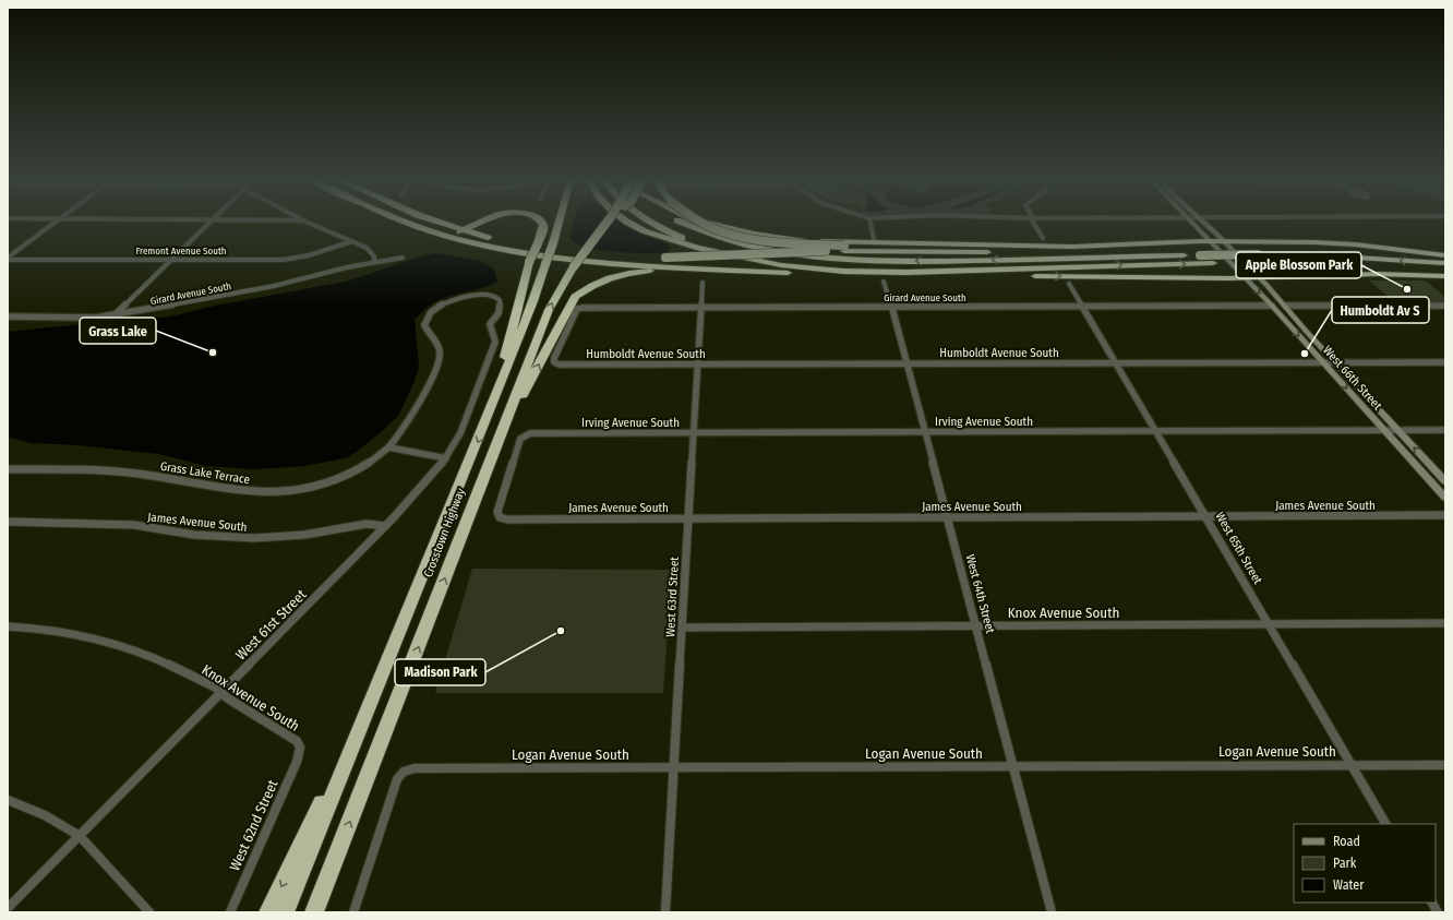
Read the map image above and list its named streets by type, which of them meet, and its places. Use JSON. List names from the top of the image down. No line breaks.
{"streets":{"highway":["Crosstown Highway"],"main road":["West 66th Street"],"street":["Fremont Avenue South","Girard Avenue South","Humboldt Avenue South","Irving Avenue South","Grass Lake Terrace","James Avenue South","West 65th Street","West 64th Street","West 63rd Street","Knox Avenue South","West 61st Street","Logan Avenue South","West 62nd Street"]},"crossings":[["Girard Avenue South","Humboldt Avenue South"],["Girard Avenue South","West 66th Street"],["Girard Avenue South","West 65th Street"],["Girard Avenue South","West 64th Street"],["Girard Avenue South","West 63rd Street"],["Humboldt Avenue South","West 66th Street"],["Humboldt Avenue South","West 65th Street"],["Humboldt Avenue South","West 64th Street"],["Humboldt Avenue South","West 63rd Street"],["West 66th Street","Irving Avenue South"],["Irving Avenue South","James Avenue South"],["Irving Avenue South","West 65th Street"],["Irving Avenue South","West 64th Street"],["Irving Avenue South","West 63rd Street"],["Grass Lake Terrace","West 61st Street"],["James Avenue South","West 65th Street"],["James Avenue South","West 64th Street"],["James Avenue South","West 63rd Street"],["James Avenue South","West 61st Street"],["West 65th Street","Knox Avenue South"],["West 65th Street","Logan Avenue South"],["West 64th Street","Knox Avenue South"],["West 64th Street","Logan Avenue South"],["West 63rd Street","Knox Avenue South"],["West 63rd Street","Logan Avenue South"],["Knox Avenue South","West 61st Street"],["Knox Avenue South","West 62nd Street"]],"places":["Apple Blossom Park","Grass Lake","Humboldt Av S","Madison Park"],"legend":["Road","Park","Water"]}
